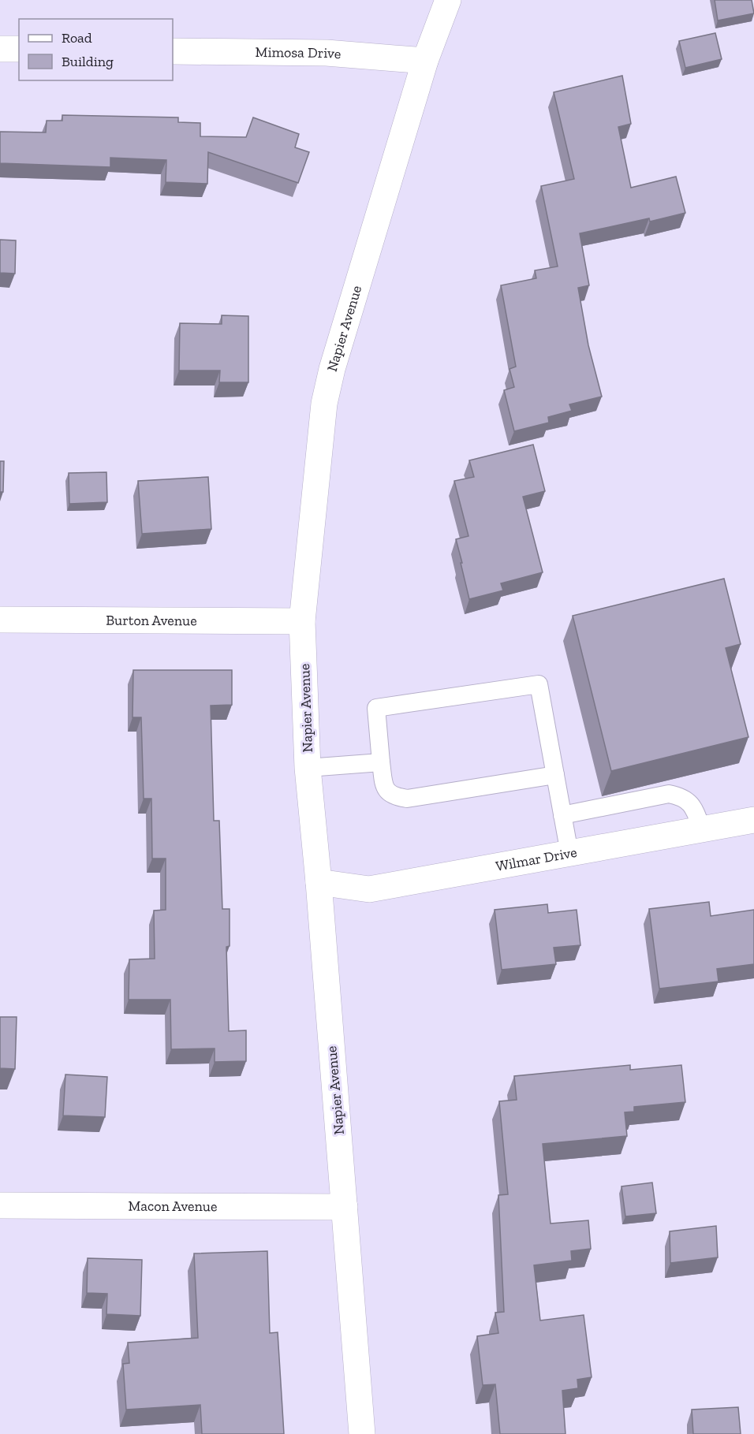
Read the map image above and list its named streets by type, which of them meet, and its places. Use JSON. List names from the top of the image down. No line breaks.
{"streets":{"street":["Mimosa Drive","Napier Avenue","Burton Avenue","Wilmar Drive","Macon Avenue"]},"crossings":[["Mimosa Drive","Napier Avenue"],["Napier Avenue","Burton Avenue"],["Napier Avenue","Wilmar Drive"],["Napier Avenue","Macon Avenue"]],"legend":["Road","Building"]}
